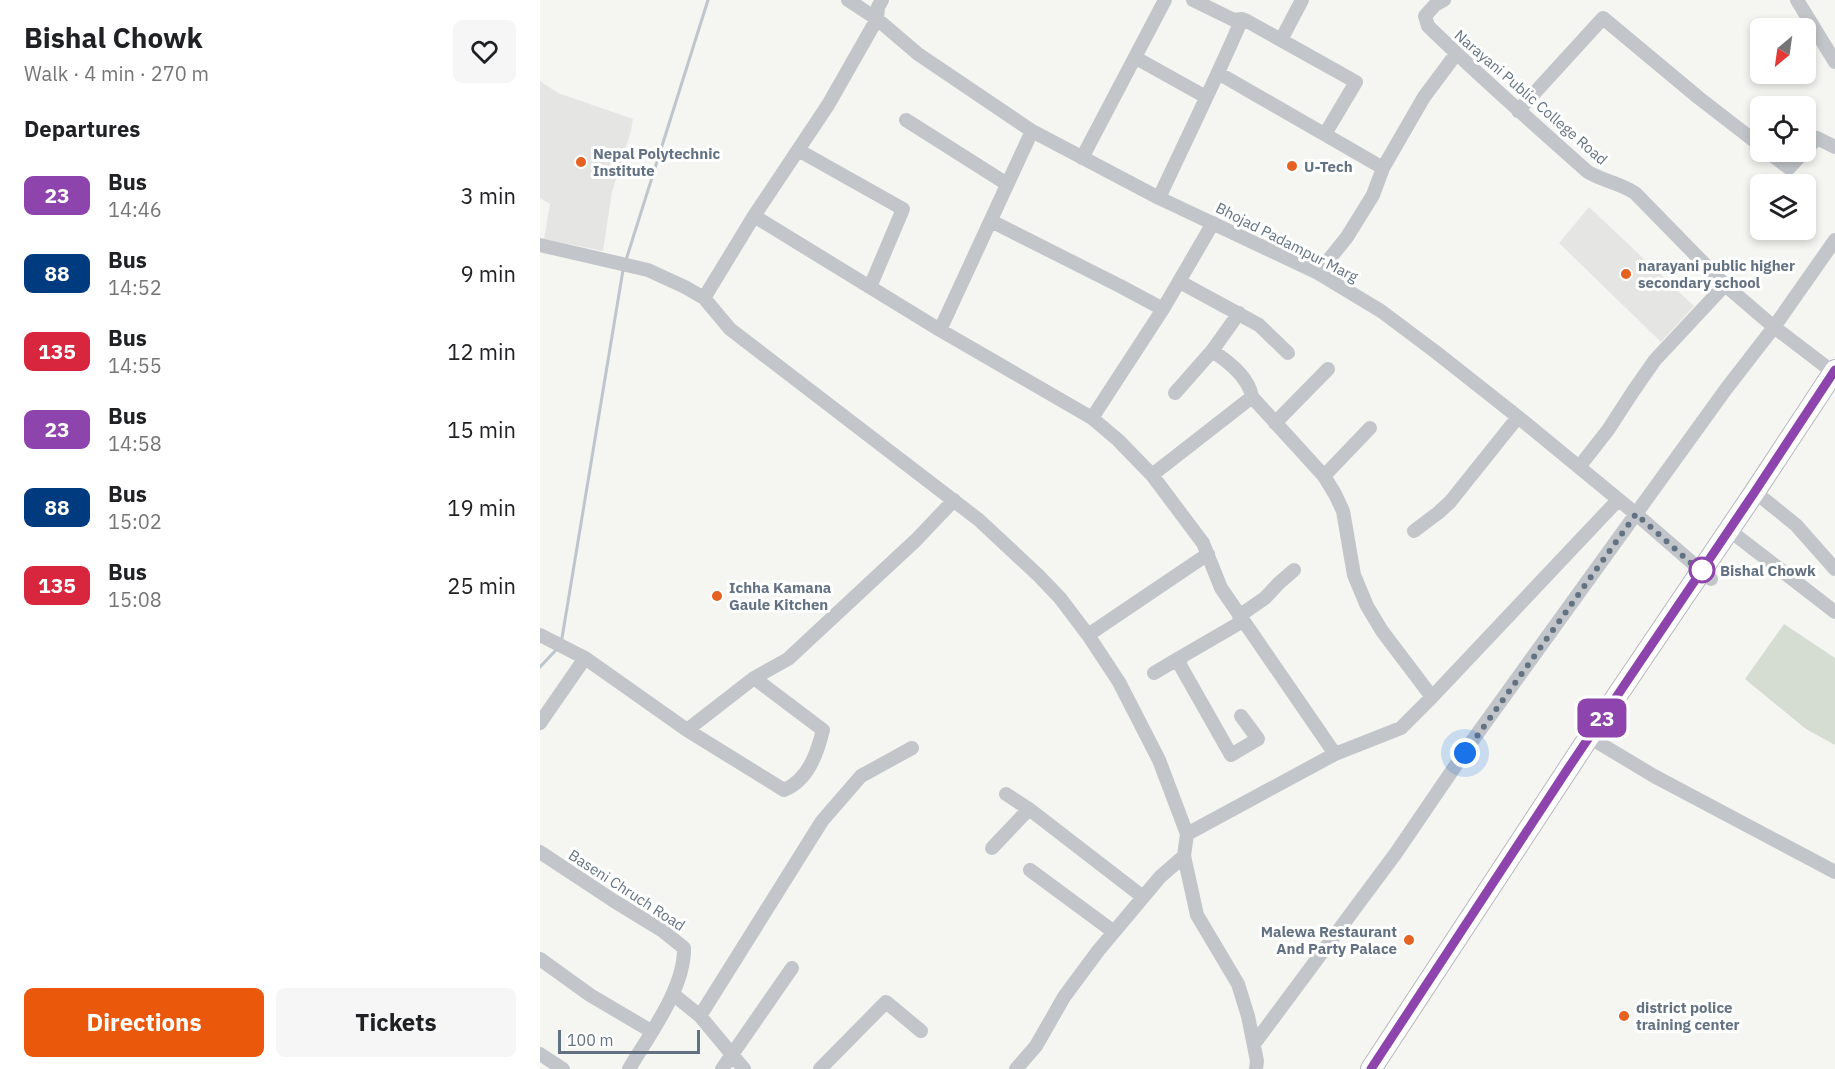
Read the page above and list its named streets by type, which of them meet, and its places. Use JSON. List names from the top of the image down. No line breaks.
{"streets":{"street":["Narayani Public College Road","Bhojad Padampur Marg","Baseni Chruch Road"]},"places":["Nepal Polytechnic Institute","U-Tech","narayani public higher secondary school","Bishal Chowk","Ichha Kamana Gaule Kitchen","Malewa Restaurant And Party Palace","district police training center"],"lines":["bus line 23"],"scale_bar":"100 m","north":"bottom left","page":{"heading":[["Bishal Chowk","Walk · 4 min · 270 m"],"Departures"],"on_map":"23","list":[{"mark":"23","name":"Bus","note":"14:46","value":"3 min"},{"mark":"88","name":"Bus","note":"14:52","value":"9 min"},{"mark":"135","name":"Bus","note":"14:55","value":"12 min"},{"mark":"23","name":"Bus","note":"14:58","value":"15 min"},{"mark":"88","name":"Bus","note":"15:02","value":"19 min"},{"mark":"135","name":"Bus","note":"15:08","value":"25 min"}],"buttons":["Directions","Tickets"],"scale":"100 m"}}
